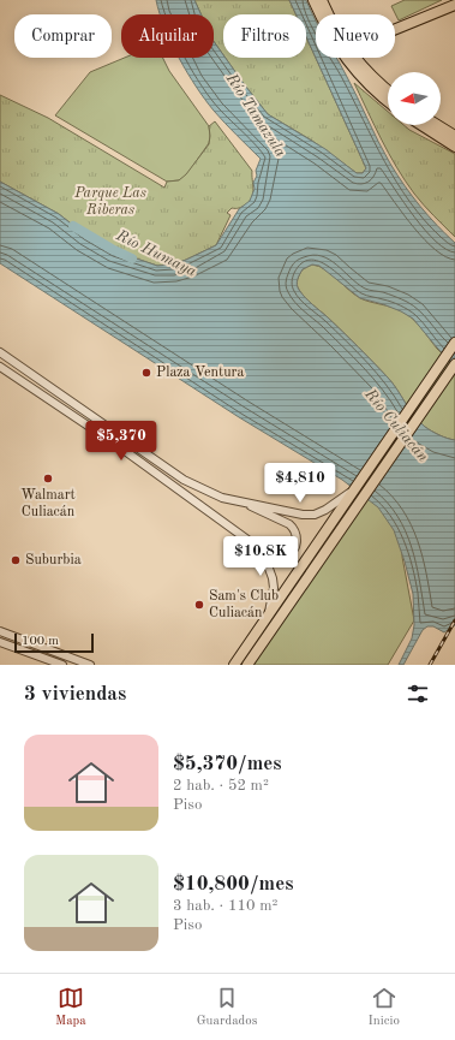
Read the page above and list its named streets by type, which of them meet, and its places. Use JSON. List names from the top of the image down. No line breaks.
{"water":["Río Tamazula","Río Humaya","Río Culiacán"],"parks":["Parque Las Riberas"],"places":["Plaza Ventura","Walmart Culiacán","Suburbia","Sam's Club Culiacán"],"scale_bar":"100 m","north":"left","page":{"chip":["Comprar","Alquilar","Filtros","Nuevo"],"price":["$5,370","$4,810","$10.8K"],"scale":"100 m","heading":"3 viviendas","list":[{"name":"$5,370/mes","note":"2 hab. · 52 m² · Piso"},{"name":"$10,800/mes","note":"3 hab. · 110 m² · Piso"}],"tabs":["Mapa","Guardados","Inicio"]}}
